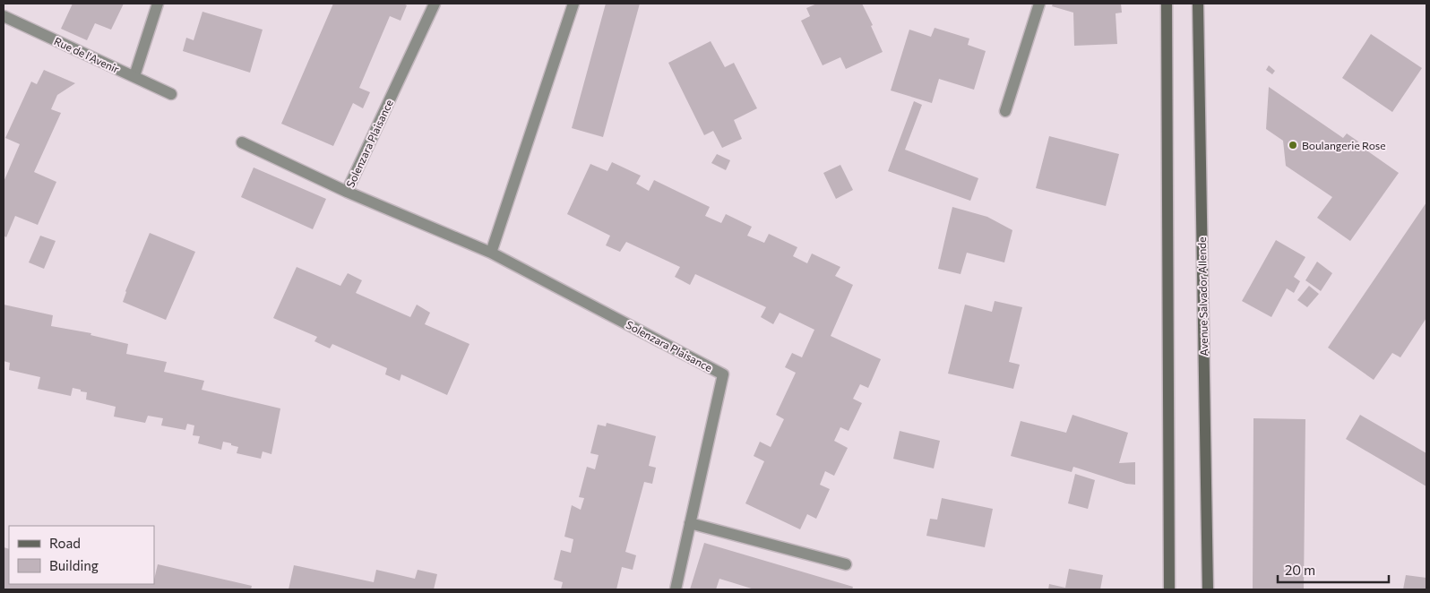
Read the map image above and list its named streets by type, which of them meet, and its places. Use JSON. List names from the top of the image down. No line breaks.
{"streets":{"main road":["Avenue Salvador Allende"],"street":["Rue de l'Avenir","Solenzara Plaisance"]},"places":["Boulangerie Rose"],"legend":["Road","Building"],"scale_bar":"20 m"}
